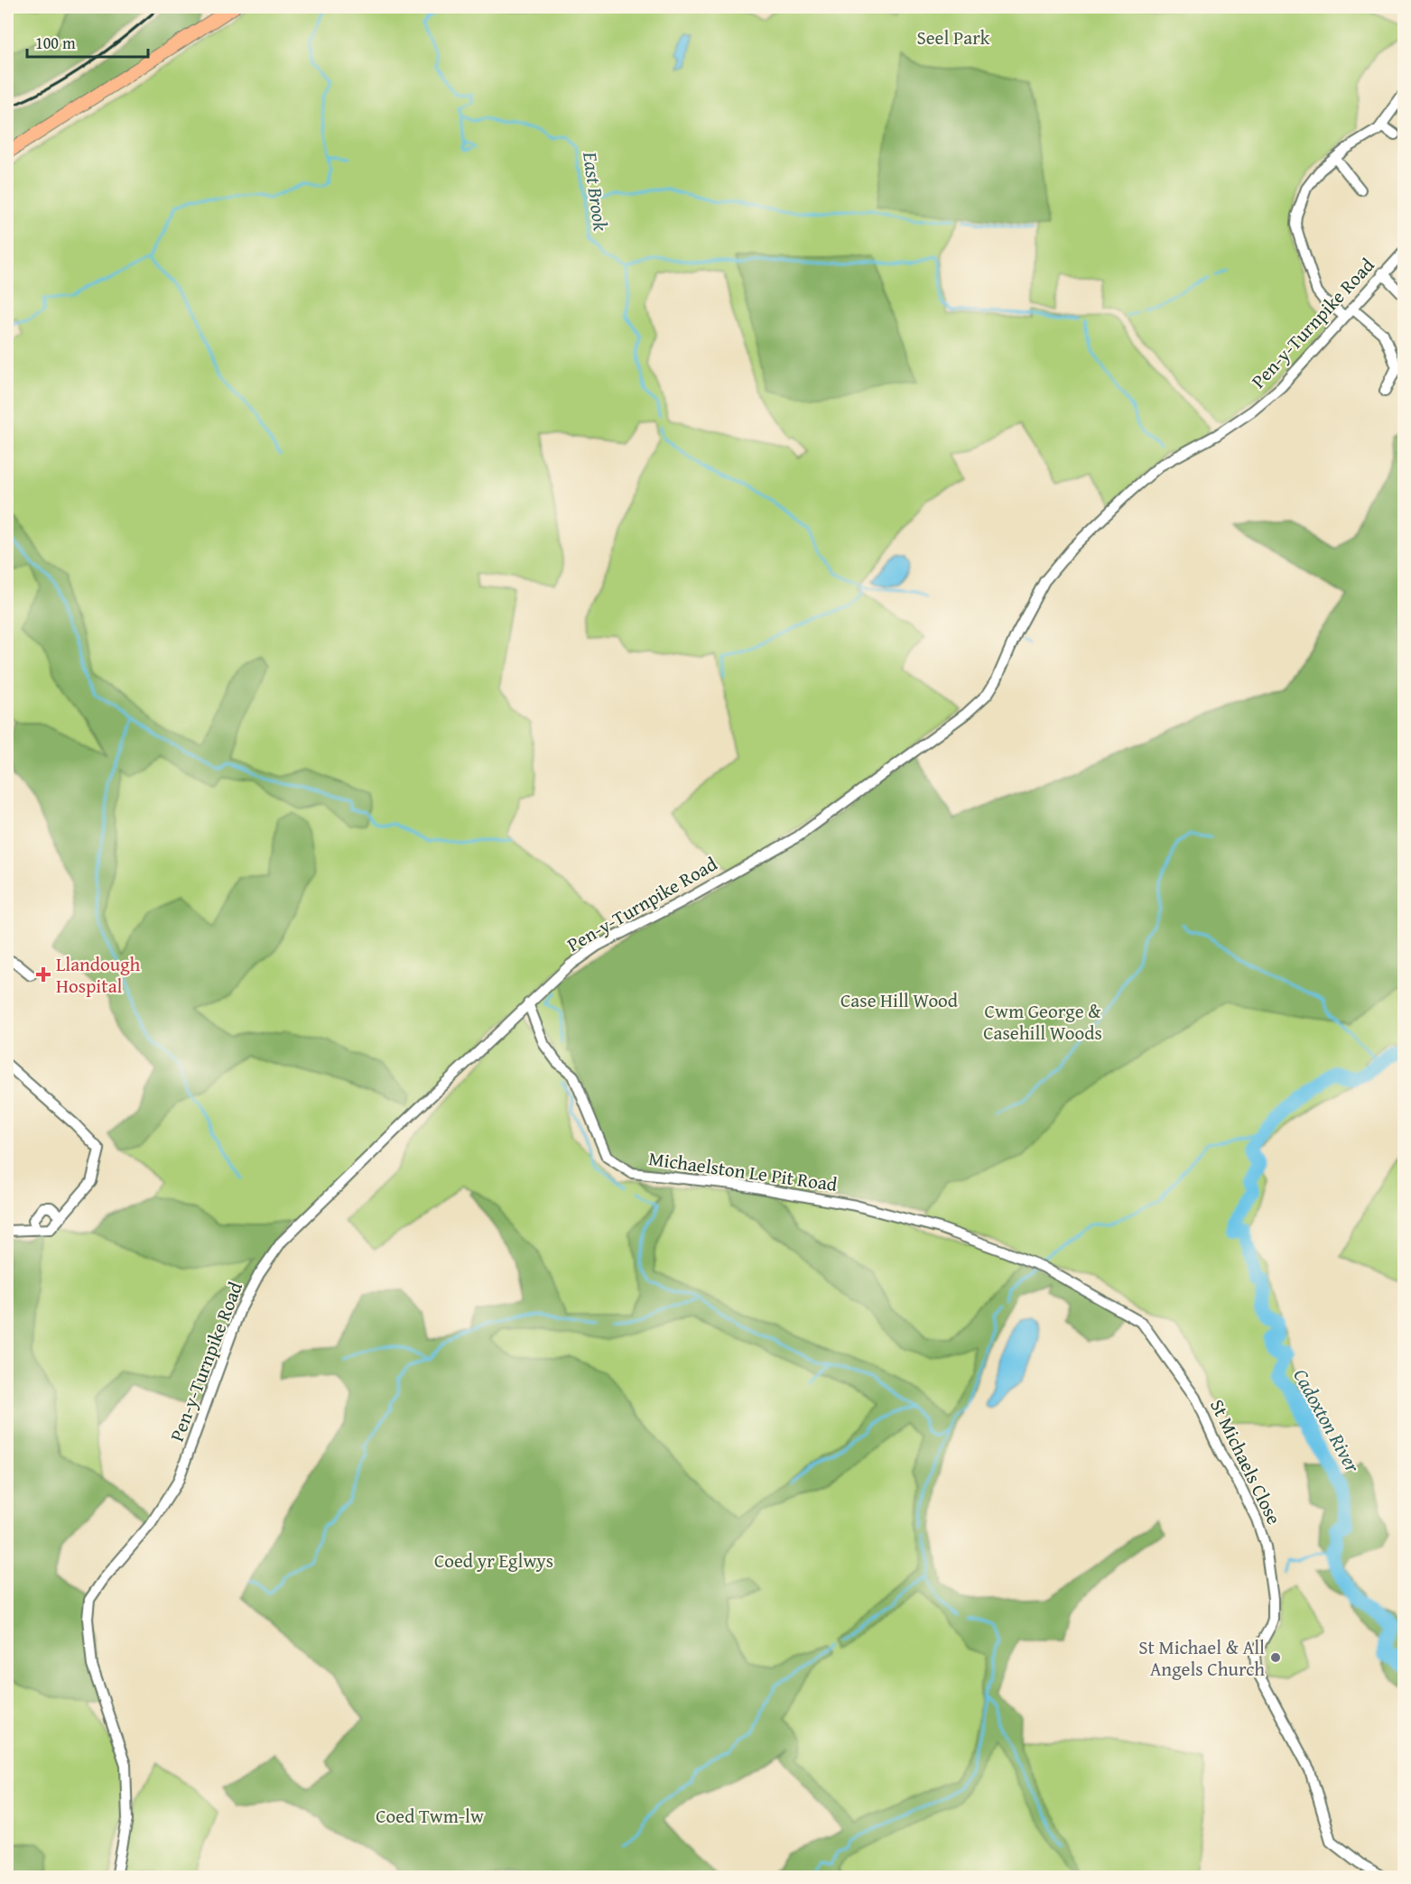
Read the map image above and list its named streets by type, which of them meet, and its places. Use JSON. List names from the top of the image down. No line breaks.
{"streets":{"street":["Pen-y-Turnpike Road","Michaelston Le Pit Road","St Michaels Close"]},"crossings":[["Pen-y-Turnpike Road","Michaelston Le Pit Road"],["Michaelston Le Pit Road","St Michaels Close"]],"water":["East Brook","Cadoxton River"],"parks":["Seel Park","Case Hill Wood","Cwm George & Casehill Woods","Coed yr Eglwys","Coed Twm-lw"],"places":{"health":["Llandough Hospital"],"other":["St Michael & All Angels Church"]},"scale_bar":"100 m"}
